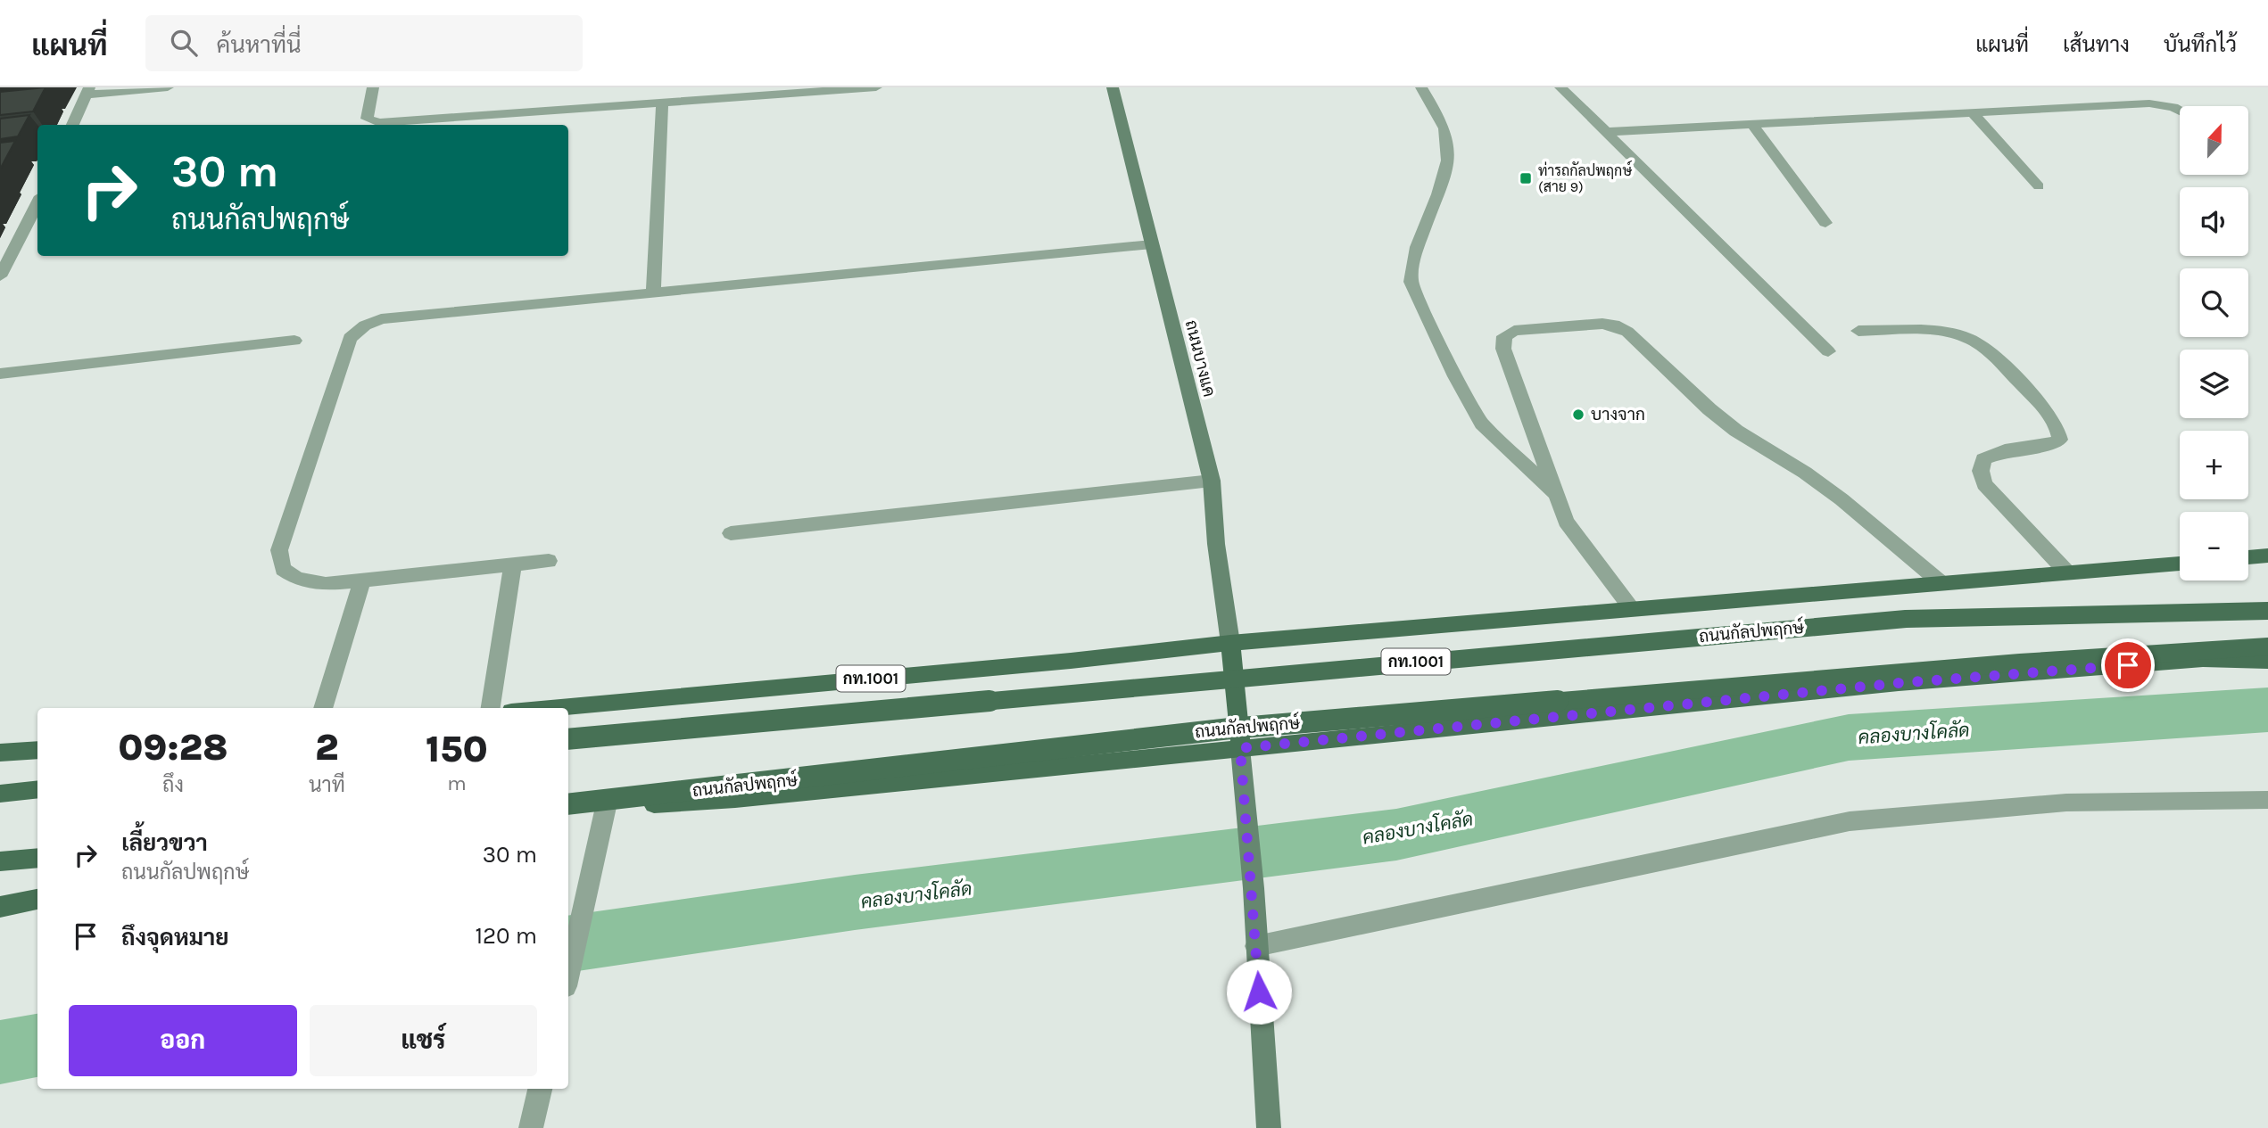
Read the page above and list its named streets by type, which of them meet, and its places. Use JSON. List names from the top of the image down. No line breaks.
{"streets":{"main road":["ถนนบางแค","ถนนกัลปพฤกษ์","กท.1001"]},"crossings":[["ถนนบางแค","ถนนกัลปพฤกษ์"]],"water":["คลองบางโคลัด"],"places":{"transit":["ท่ารถกัลปพฤกษ์ (สาย 9)"],"other":["บางจาก"]},"north":"top","page":{"header":"แผนที่","search":"ค้นหาที่นี่","nav":["แผนที่","เส้นทาง","บันทึกไว้"],"map_buttons":["+","−"],"turn":["30 m","ถนนกัลปพฤกษ์"],"eta":["09:28","ถึง","2","นาที","150","m"],"list":[{"name":"เลี้ยวขวา","note":"ถนนกัลปพฤกษ์","value":"30 m"},{"name":"ถึงจุดหมาย","value":"120 m"}],"buttons":["ออก","แชร์"]}}
